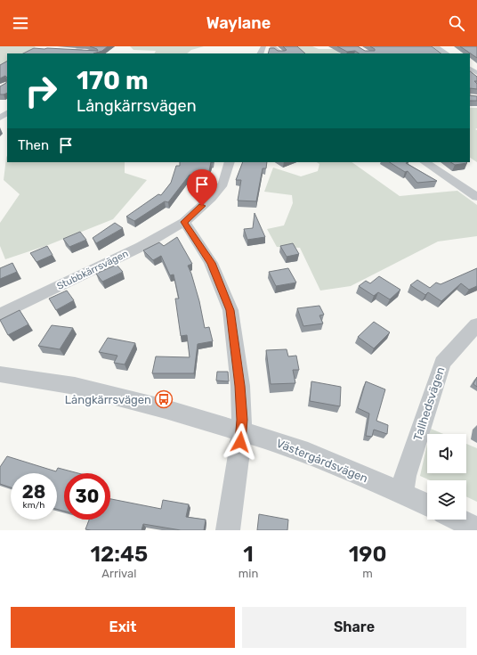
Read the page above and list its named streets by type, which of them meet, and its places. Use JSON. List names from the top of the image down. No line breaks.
{"streets":{"street":["Stubbkärrsvägen","Tallhedsvägen","Västergårdsvägen"]},"crossings":[["Tallhedsvägen","Västergårdsvägen"]],"places":{"bus stop":["Långkärrsvägen"]},"page":{"header":"Waylane","turn":["170 m","Långkärrsvägen"],"then":"Then","speed":"28 km/h","limit":"30","eta":["12:45","Arrival","1","min","190","m"],"buttons":["Exit","Share"]}}
